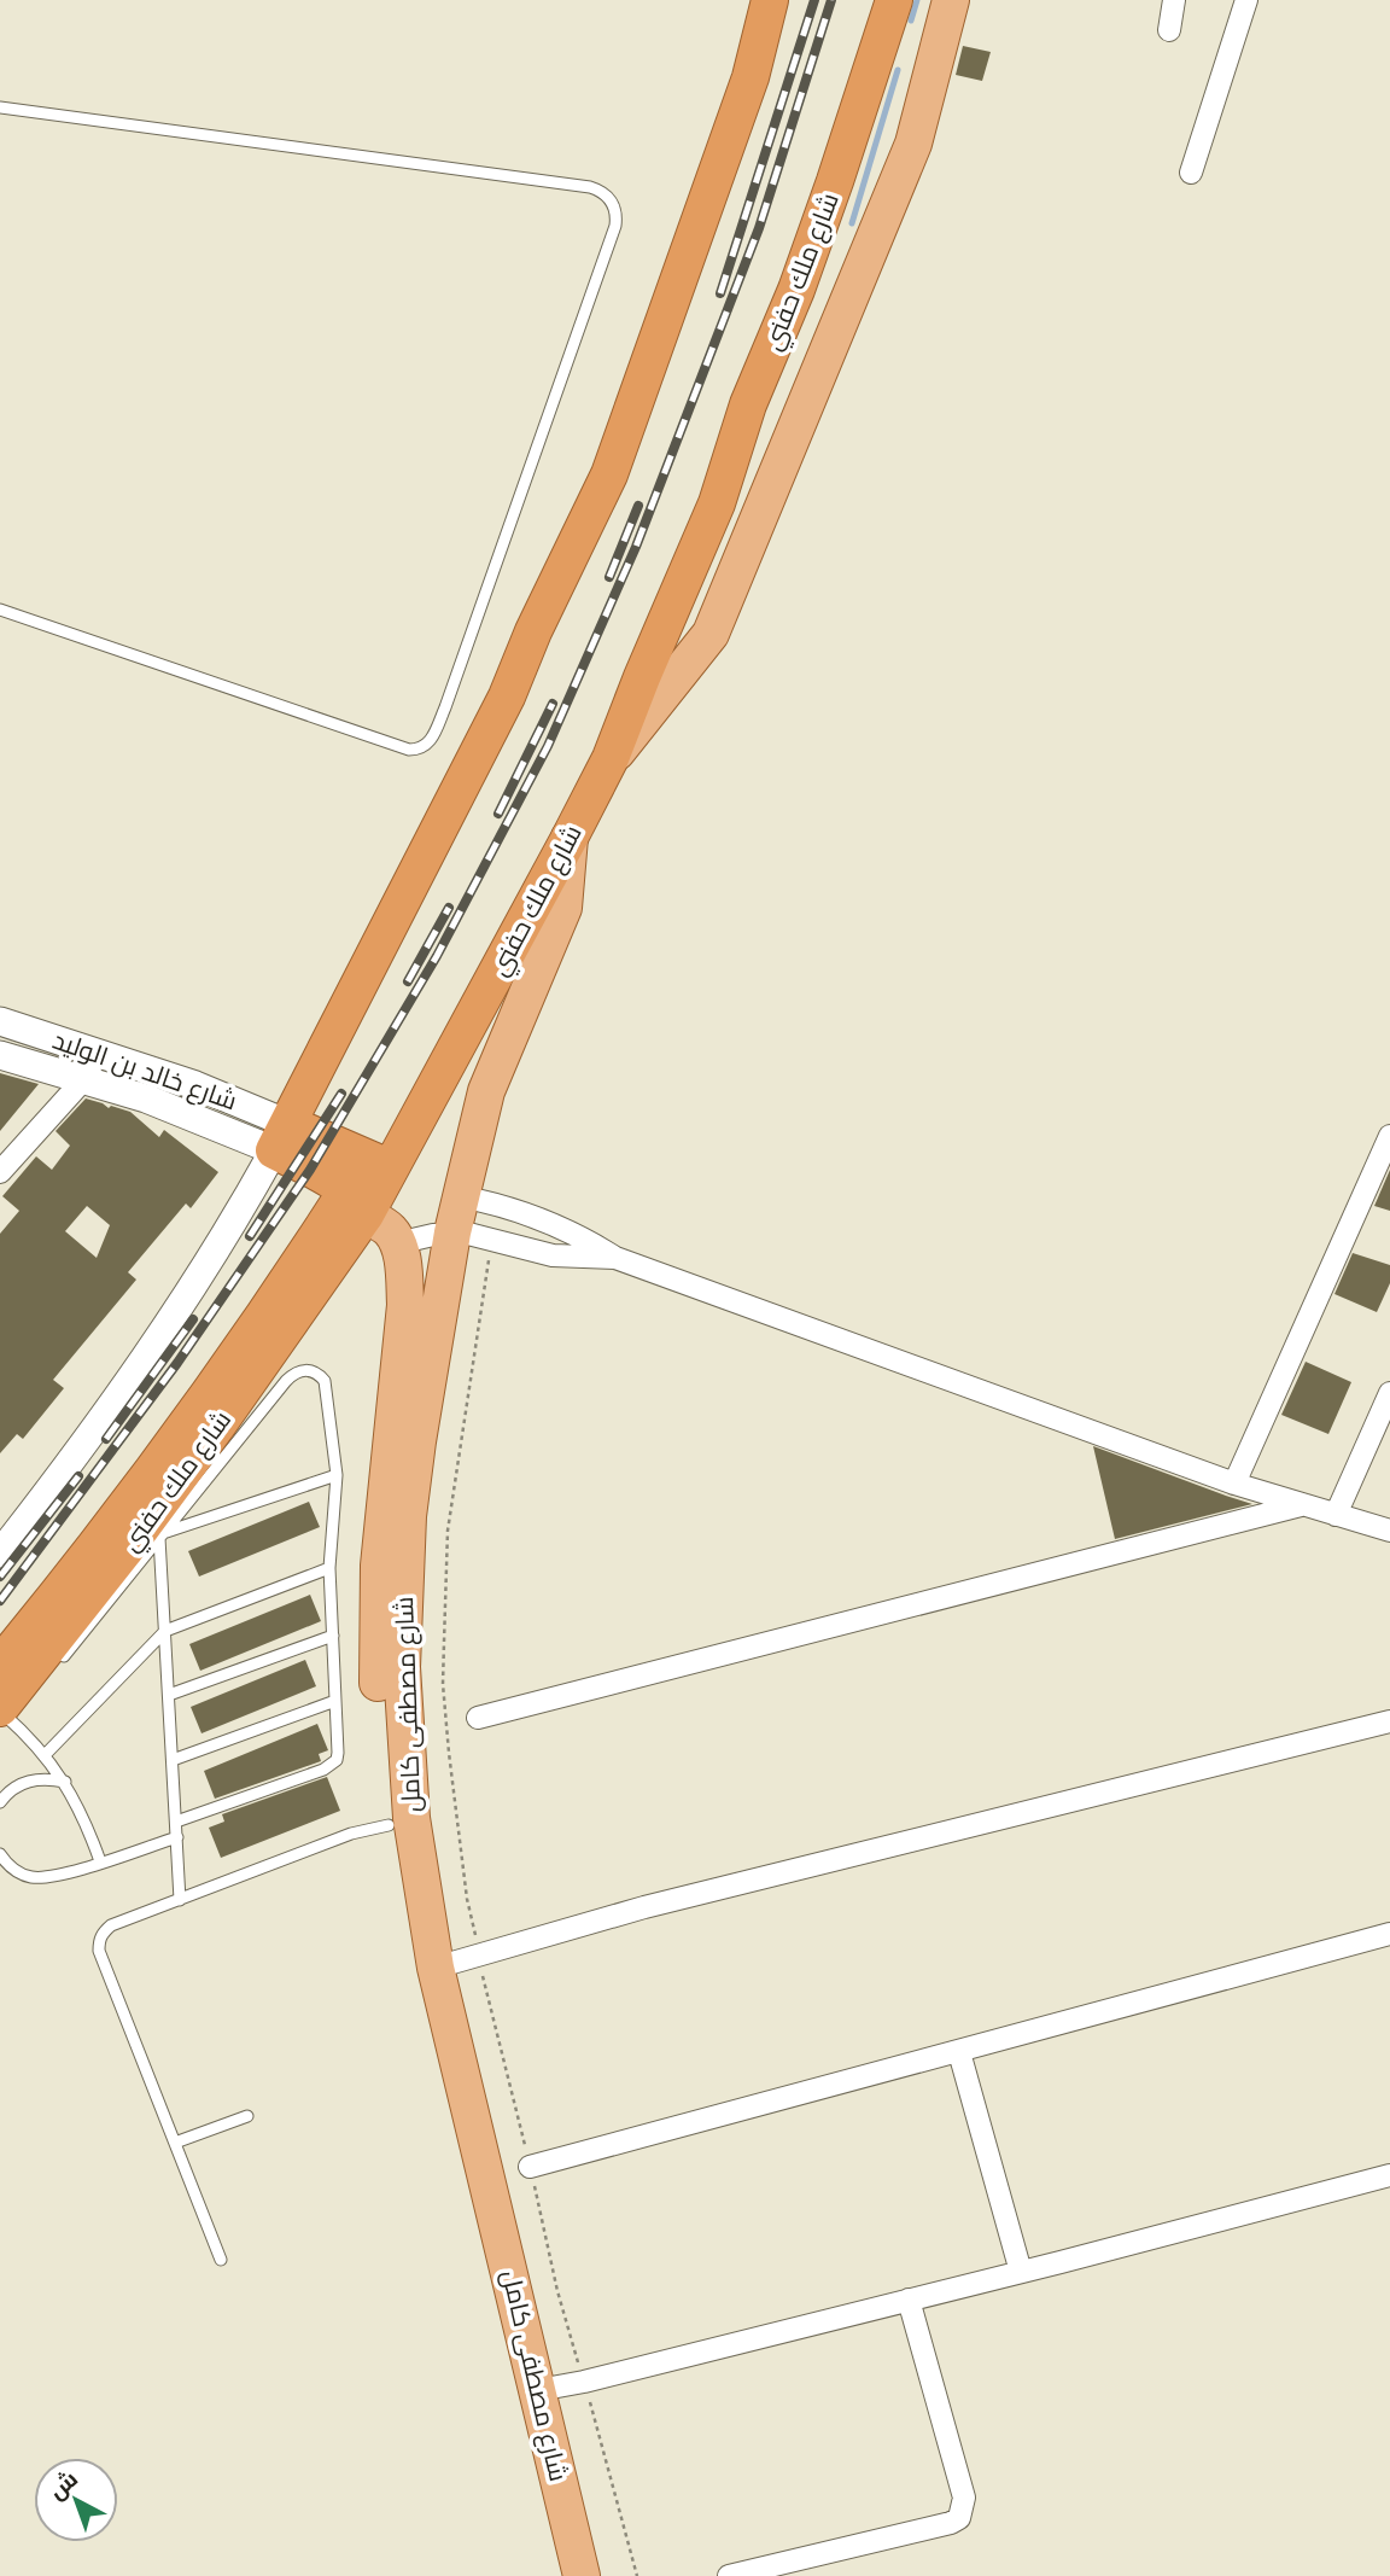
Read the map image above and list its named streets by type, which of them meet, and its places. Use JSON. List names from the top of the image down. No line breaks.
{"streets":{"highway":["شارع ملك حفني"],"main road":["شارع مصطفى كامل"],"street":["شارع خالد بن الوليد"]},"crossings":[["شارع ملك حفني","شارع مصطفى كامل"]],"north":"top left"}
